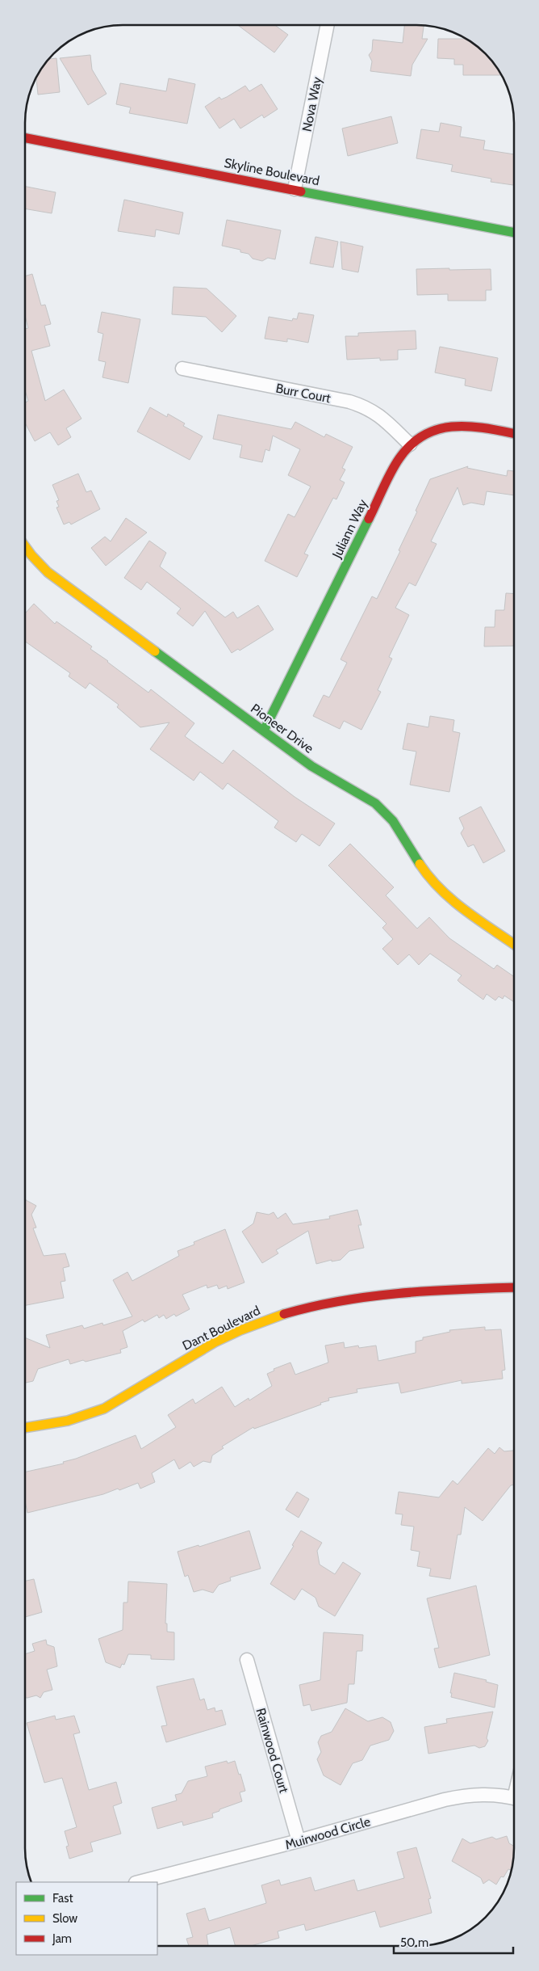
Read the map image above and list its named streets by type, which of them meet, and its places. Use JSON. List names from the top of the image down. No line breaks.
{"streets":{"street":["Nova Way","Skyline Boulevard","Burr Court","Juliann Way","Pioneer Drive","Dant Boulevard","Rainwood Court","Muirwood Circle"]},"crossings":[["Nova Way","Skyline Boulevard"],["Burr Court","Juliann Way"],["Juliann Way","Pioneer Drive"],["Rainwood Court","Muirwood Circle"]],"legend":["Fast","Slow","Jam"],"scale_bar":"50 m"}
